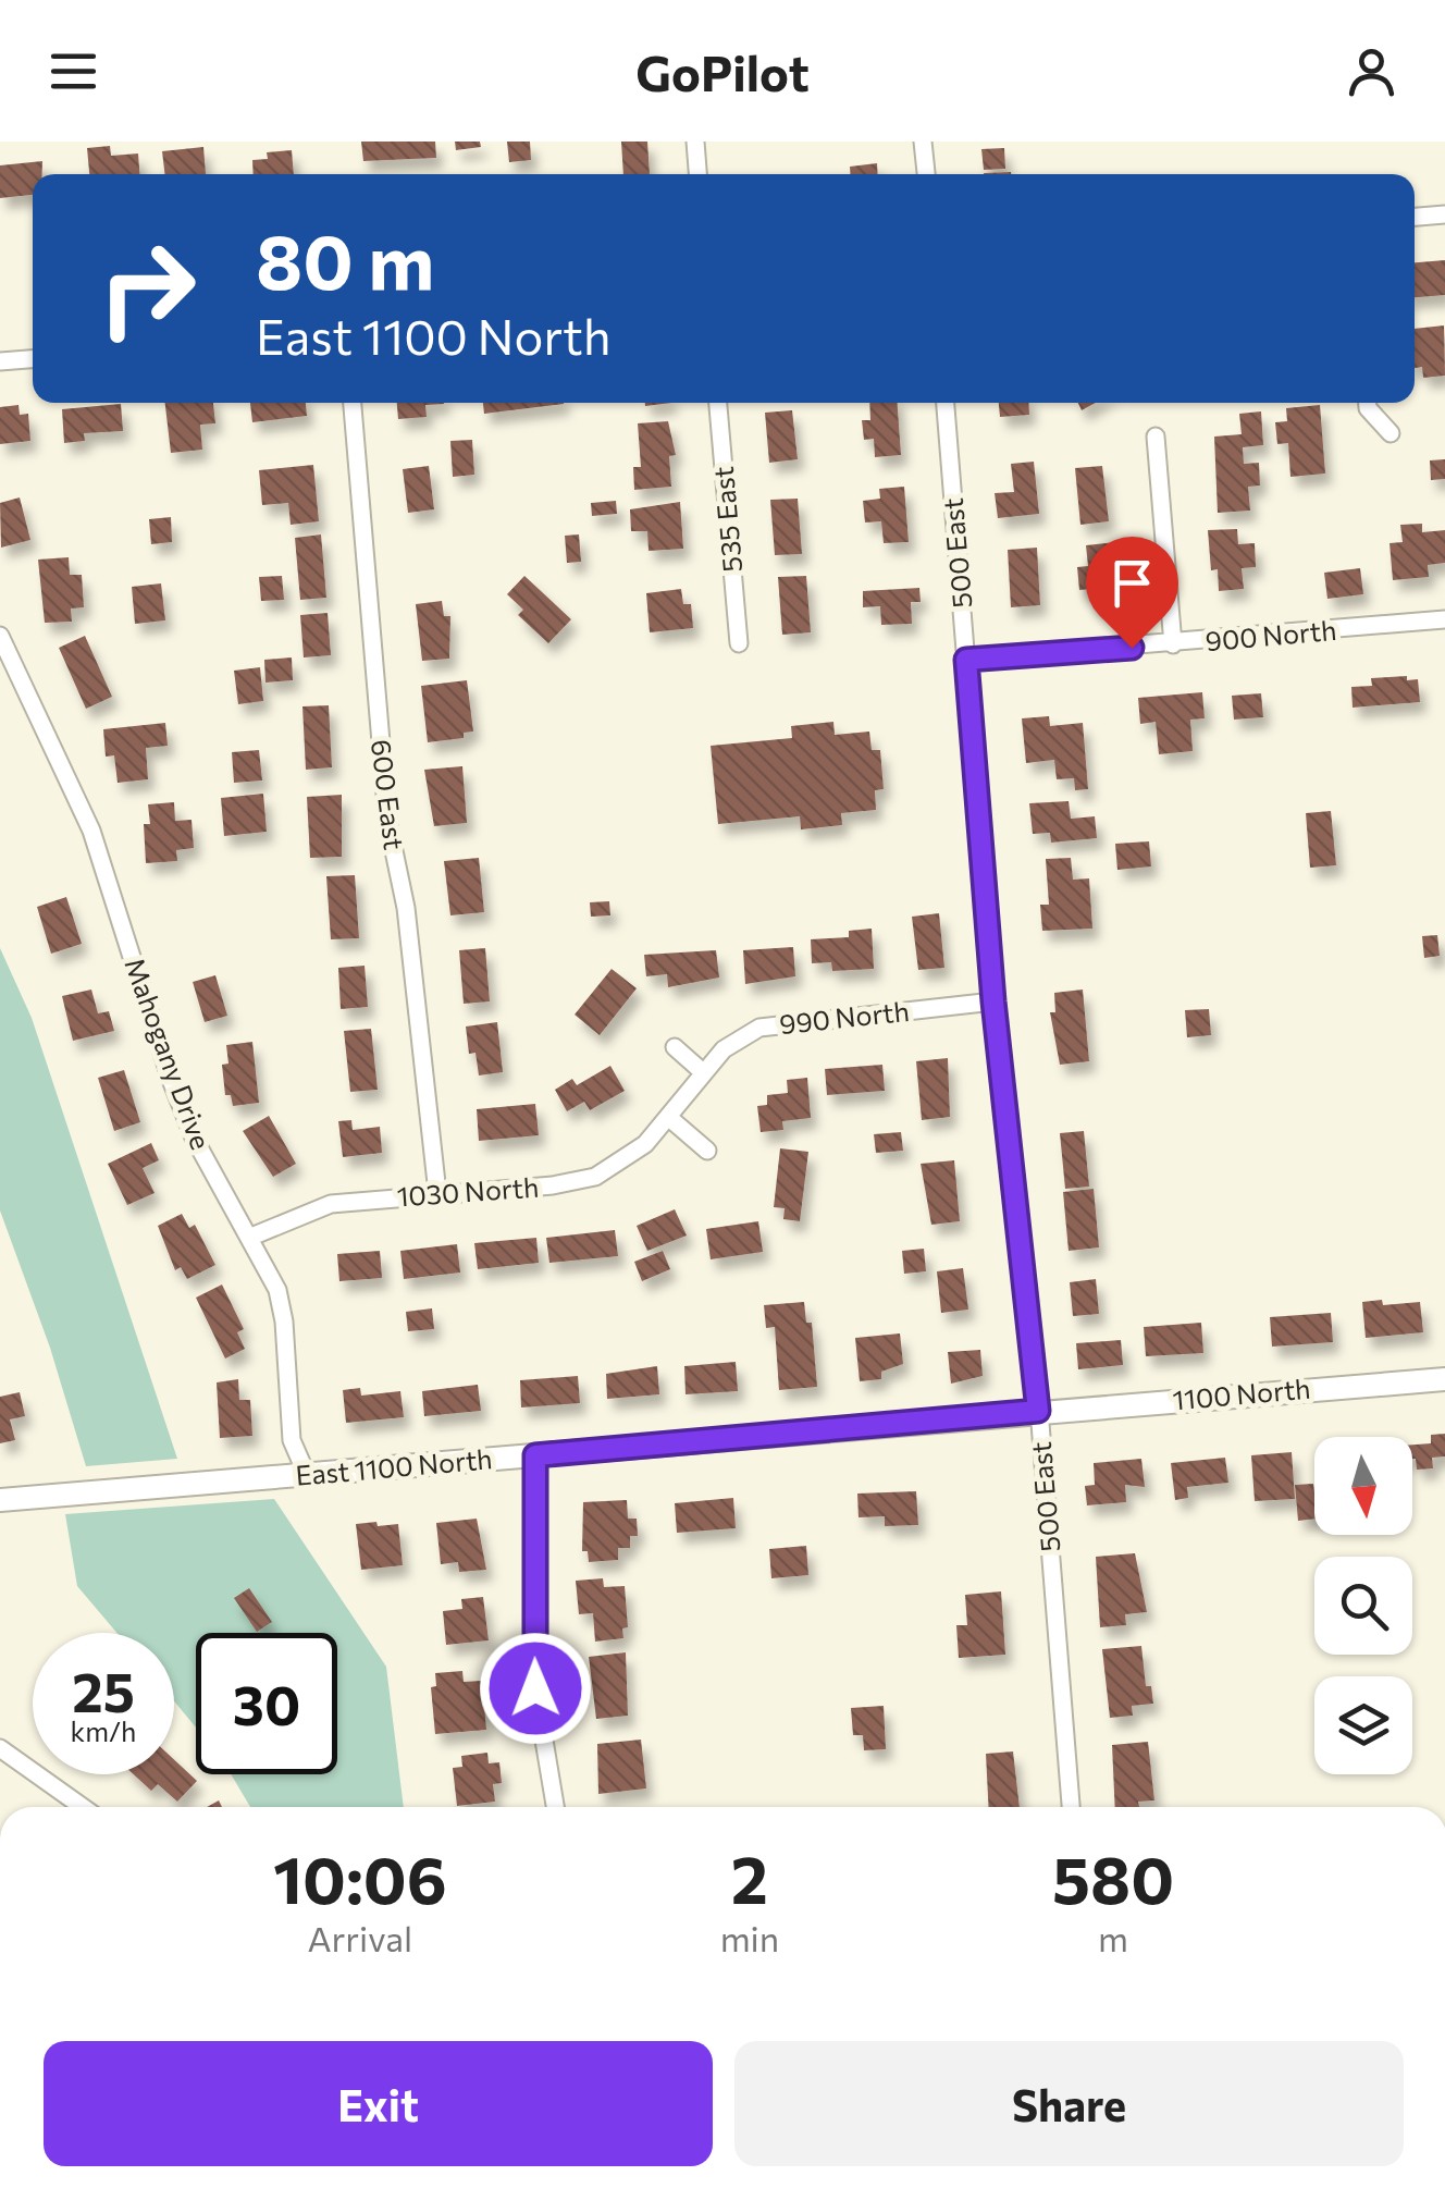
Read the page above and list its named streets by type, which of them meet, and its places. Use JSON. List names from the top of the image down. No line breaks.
{"streets":{"street":["535 East","500 East","900 North","600 East","990 North","Mahogany Drive","1030 North","1100 North","East 1100 North"]},"crossings":[["500 East","900 North"],["500 East","990 North"],["500 East","1100 North"],["500 East","East 1100 North"],["600 East","1030 North"],["990 North","1030 North"],["Mahogany Drive","1030 North"],["Mahogany Drive","East 1100 North"],["1100 North","East 1100 North"]],"north":"bottom","page":{"header":"GoPilot","turn":["80 m","East 1100 North"],"speed":"25 km/h","limit":"30","eta":["10:06","Arrival","2","min","580","m"],"buttons":["Exit","Share"]}}
